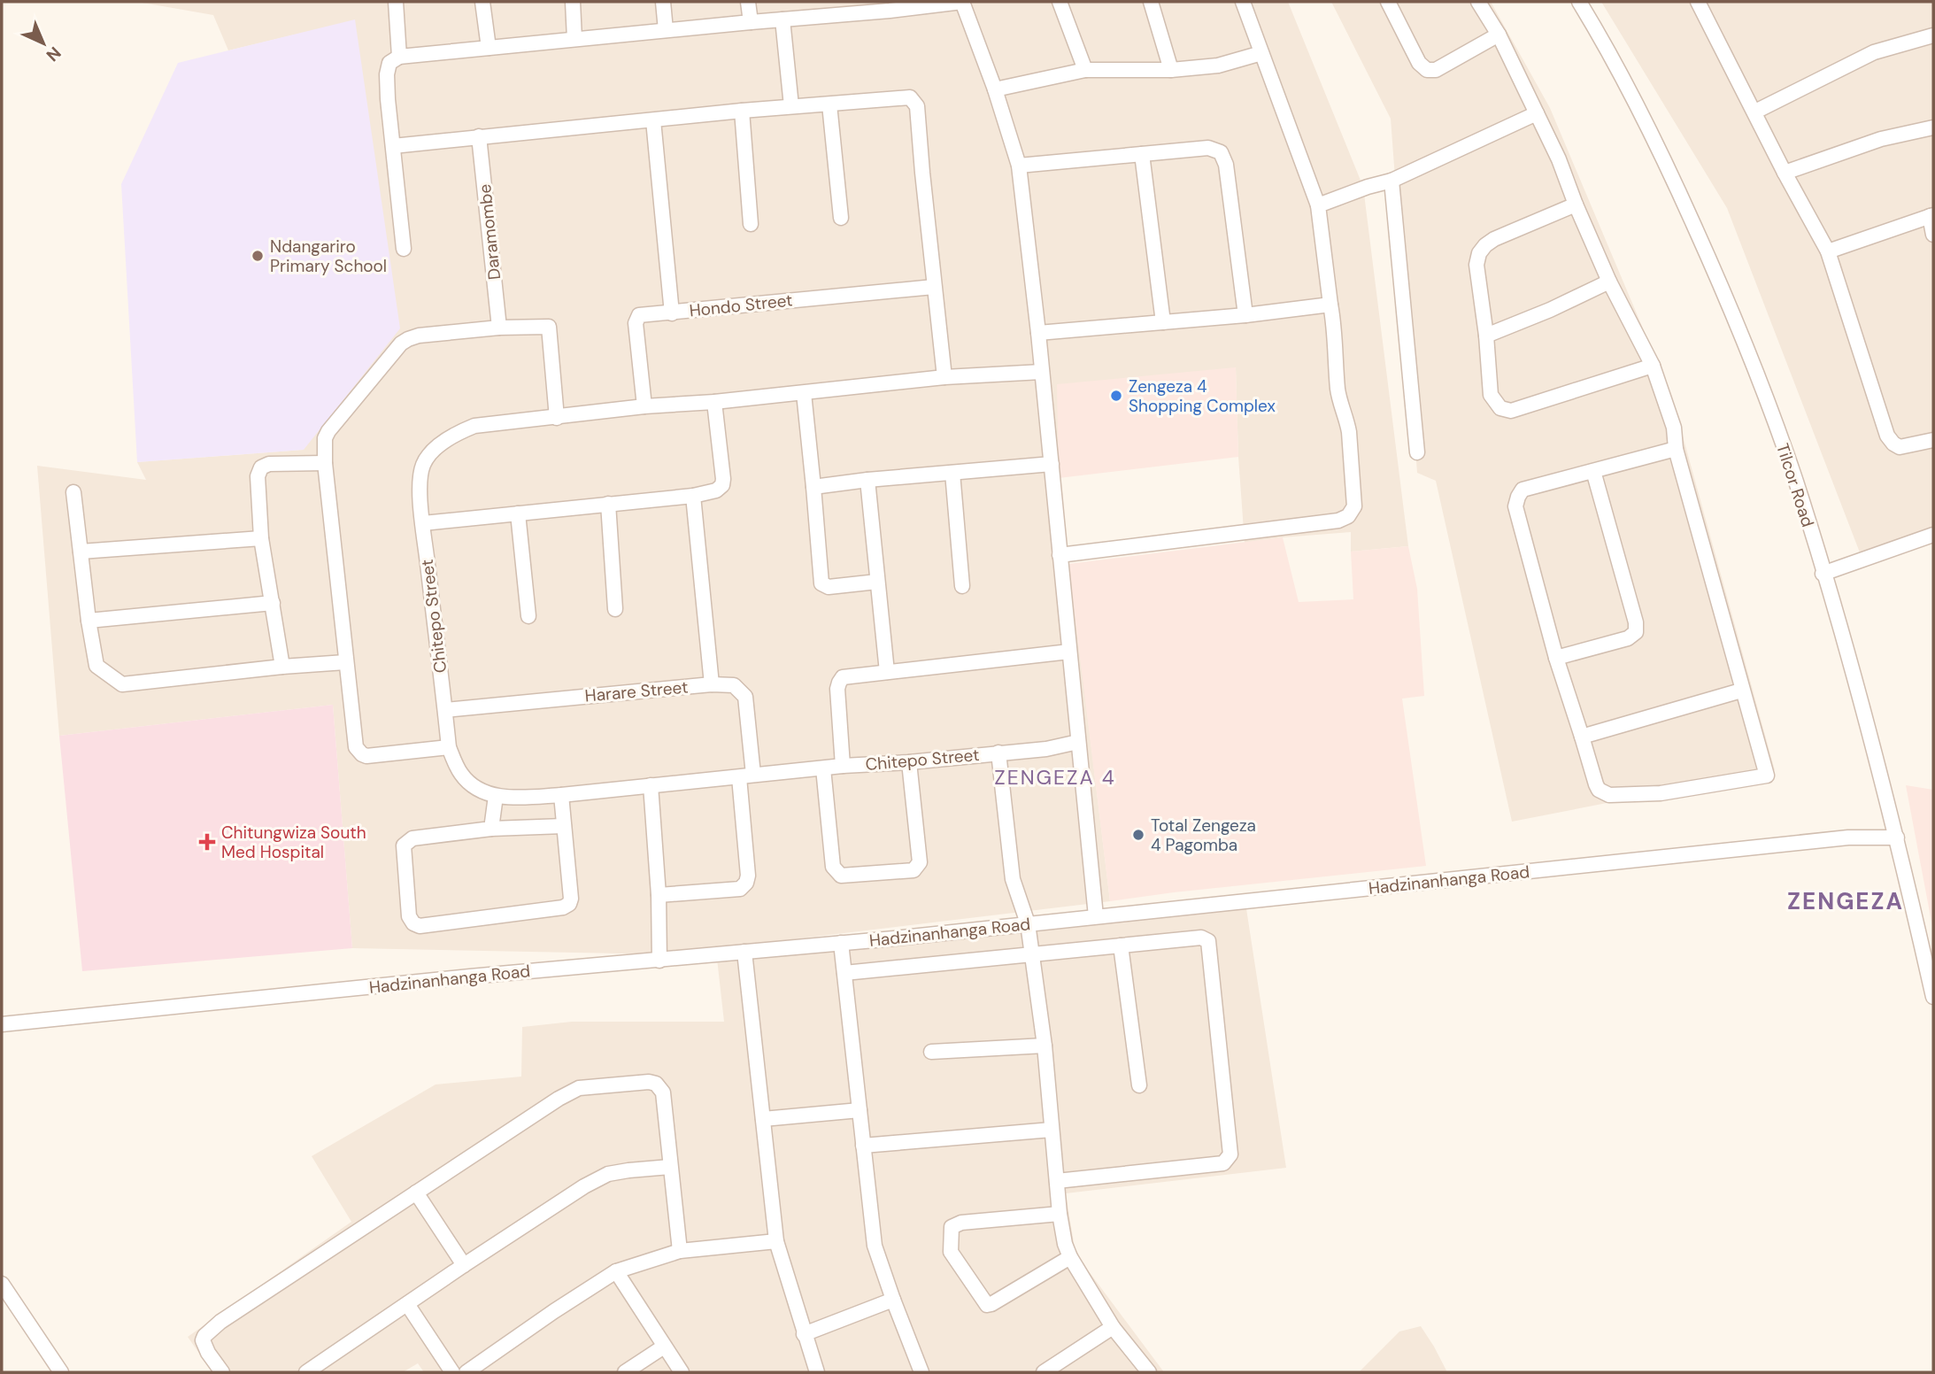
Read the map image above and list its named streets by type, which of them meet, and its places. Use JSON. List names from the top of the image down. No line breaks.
{"streets":{"street":["Daramombe","Hondo Street","Tilcor Road","Chitepo Street","Harare Street","Hadzinanhanga Road"]},"crossings":[["Hondo Street","Chitepo Street"],["Tilcor Road","Hadzinanhanga Road"],["Chitepo Street","Harare Street"]],"districts":["ZENGEZA 4","ZENGEZA"],"places":{"other":["Ndangariro Primary School","Zengeza 4 Shopping Complex","Total Zengeza 4 Pagomba"],"health":["Chitungwiza South Med Hospital"]},"north":"bottom right"}
